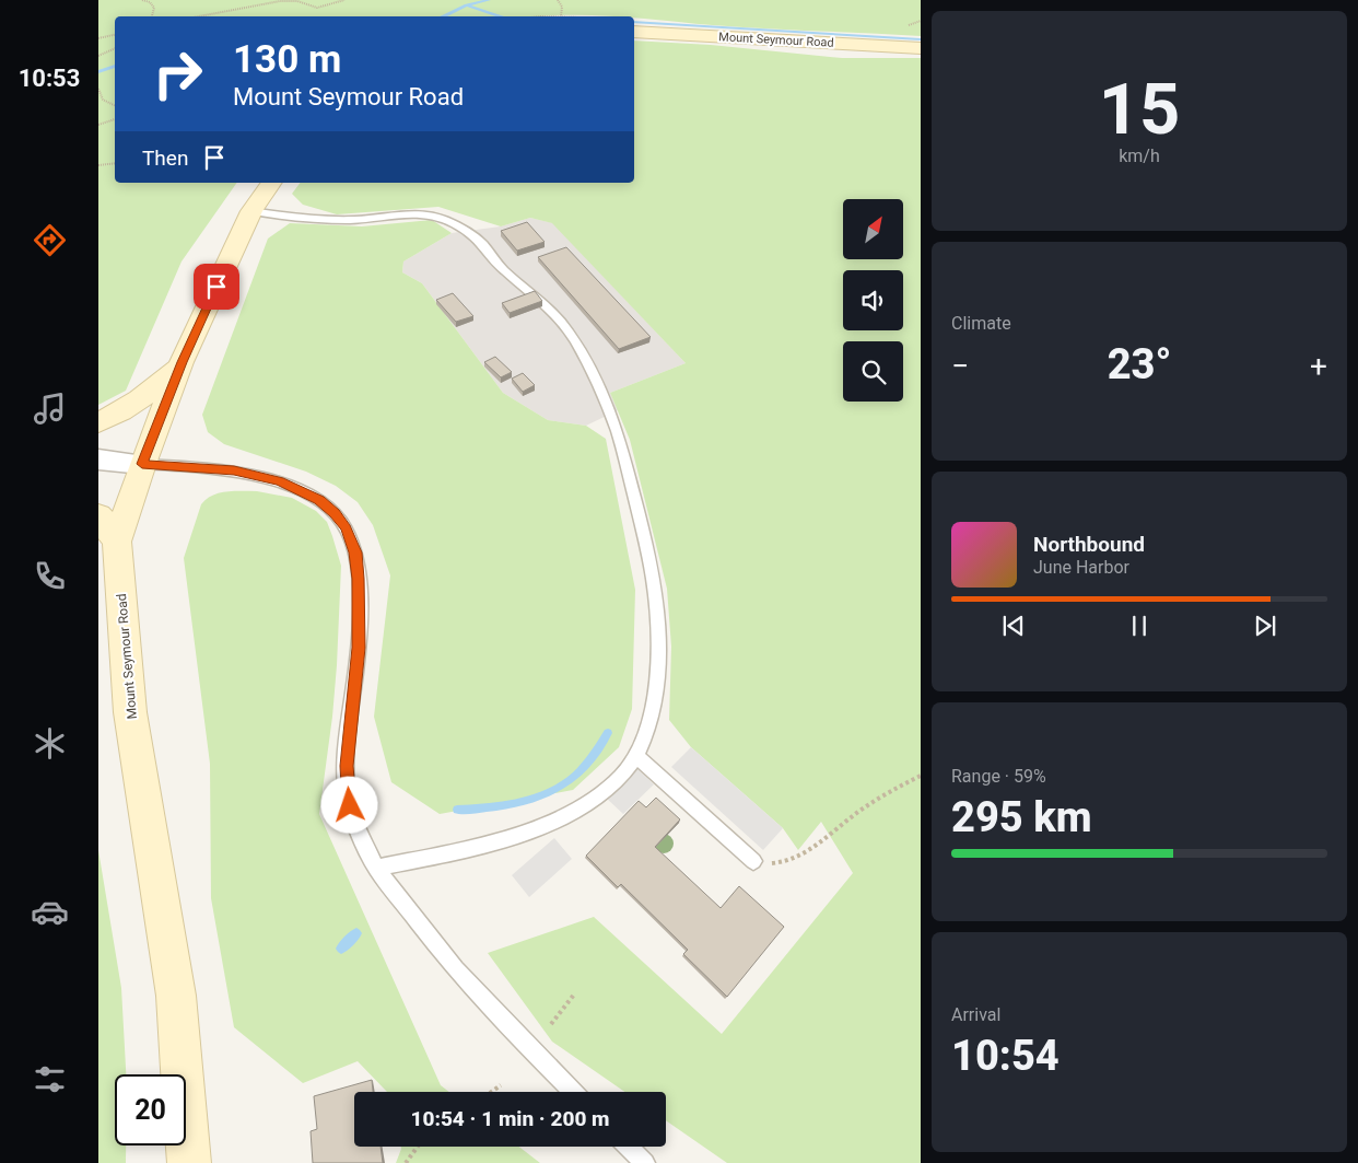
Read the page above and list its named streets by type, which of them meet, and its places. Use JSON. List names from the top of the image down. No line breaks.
{"streets":{"street":["Mount Seymour Road"]},"north":"top right","page":{"tabs":"10:53","tile":[["15","km/h"],"Climate",["Range · 59%","295 km"],["Arrival","10:54"]],"turn":["130 m","Mount Seymour Road"],"then":"Then","heat":["−","23°","+"],"song":["Northbound","June Harbor"],"limit":"20","trip":"10:54 · 1 min · 200 m"}}
